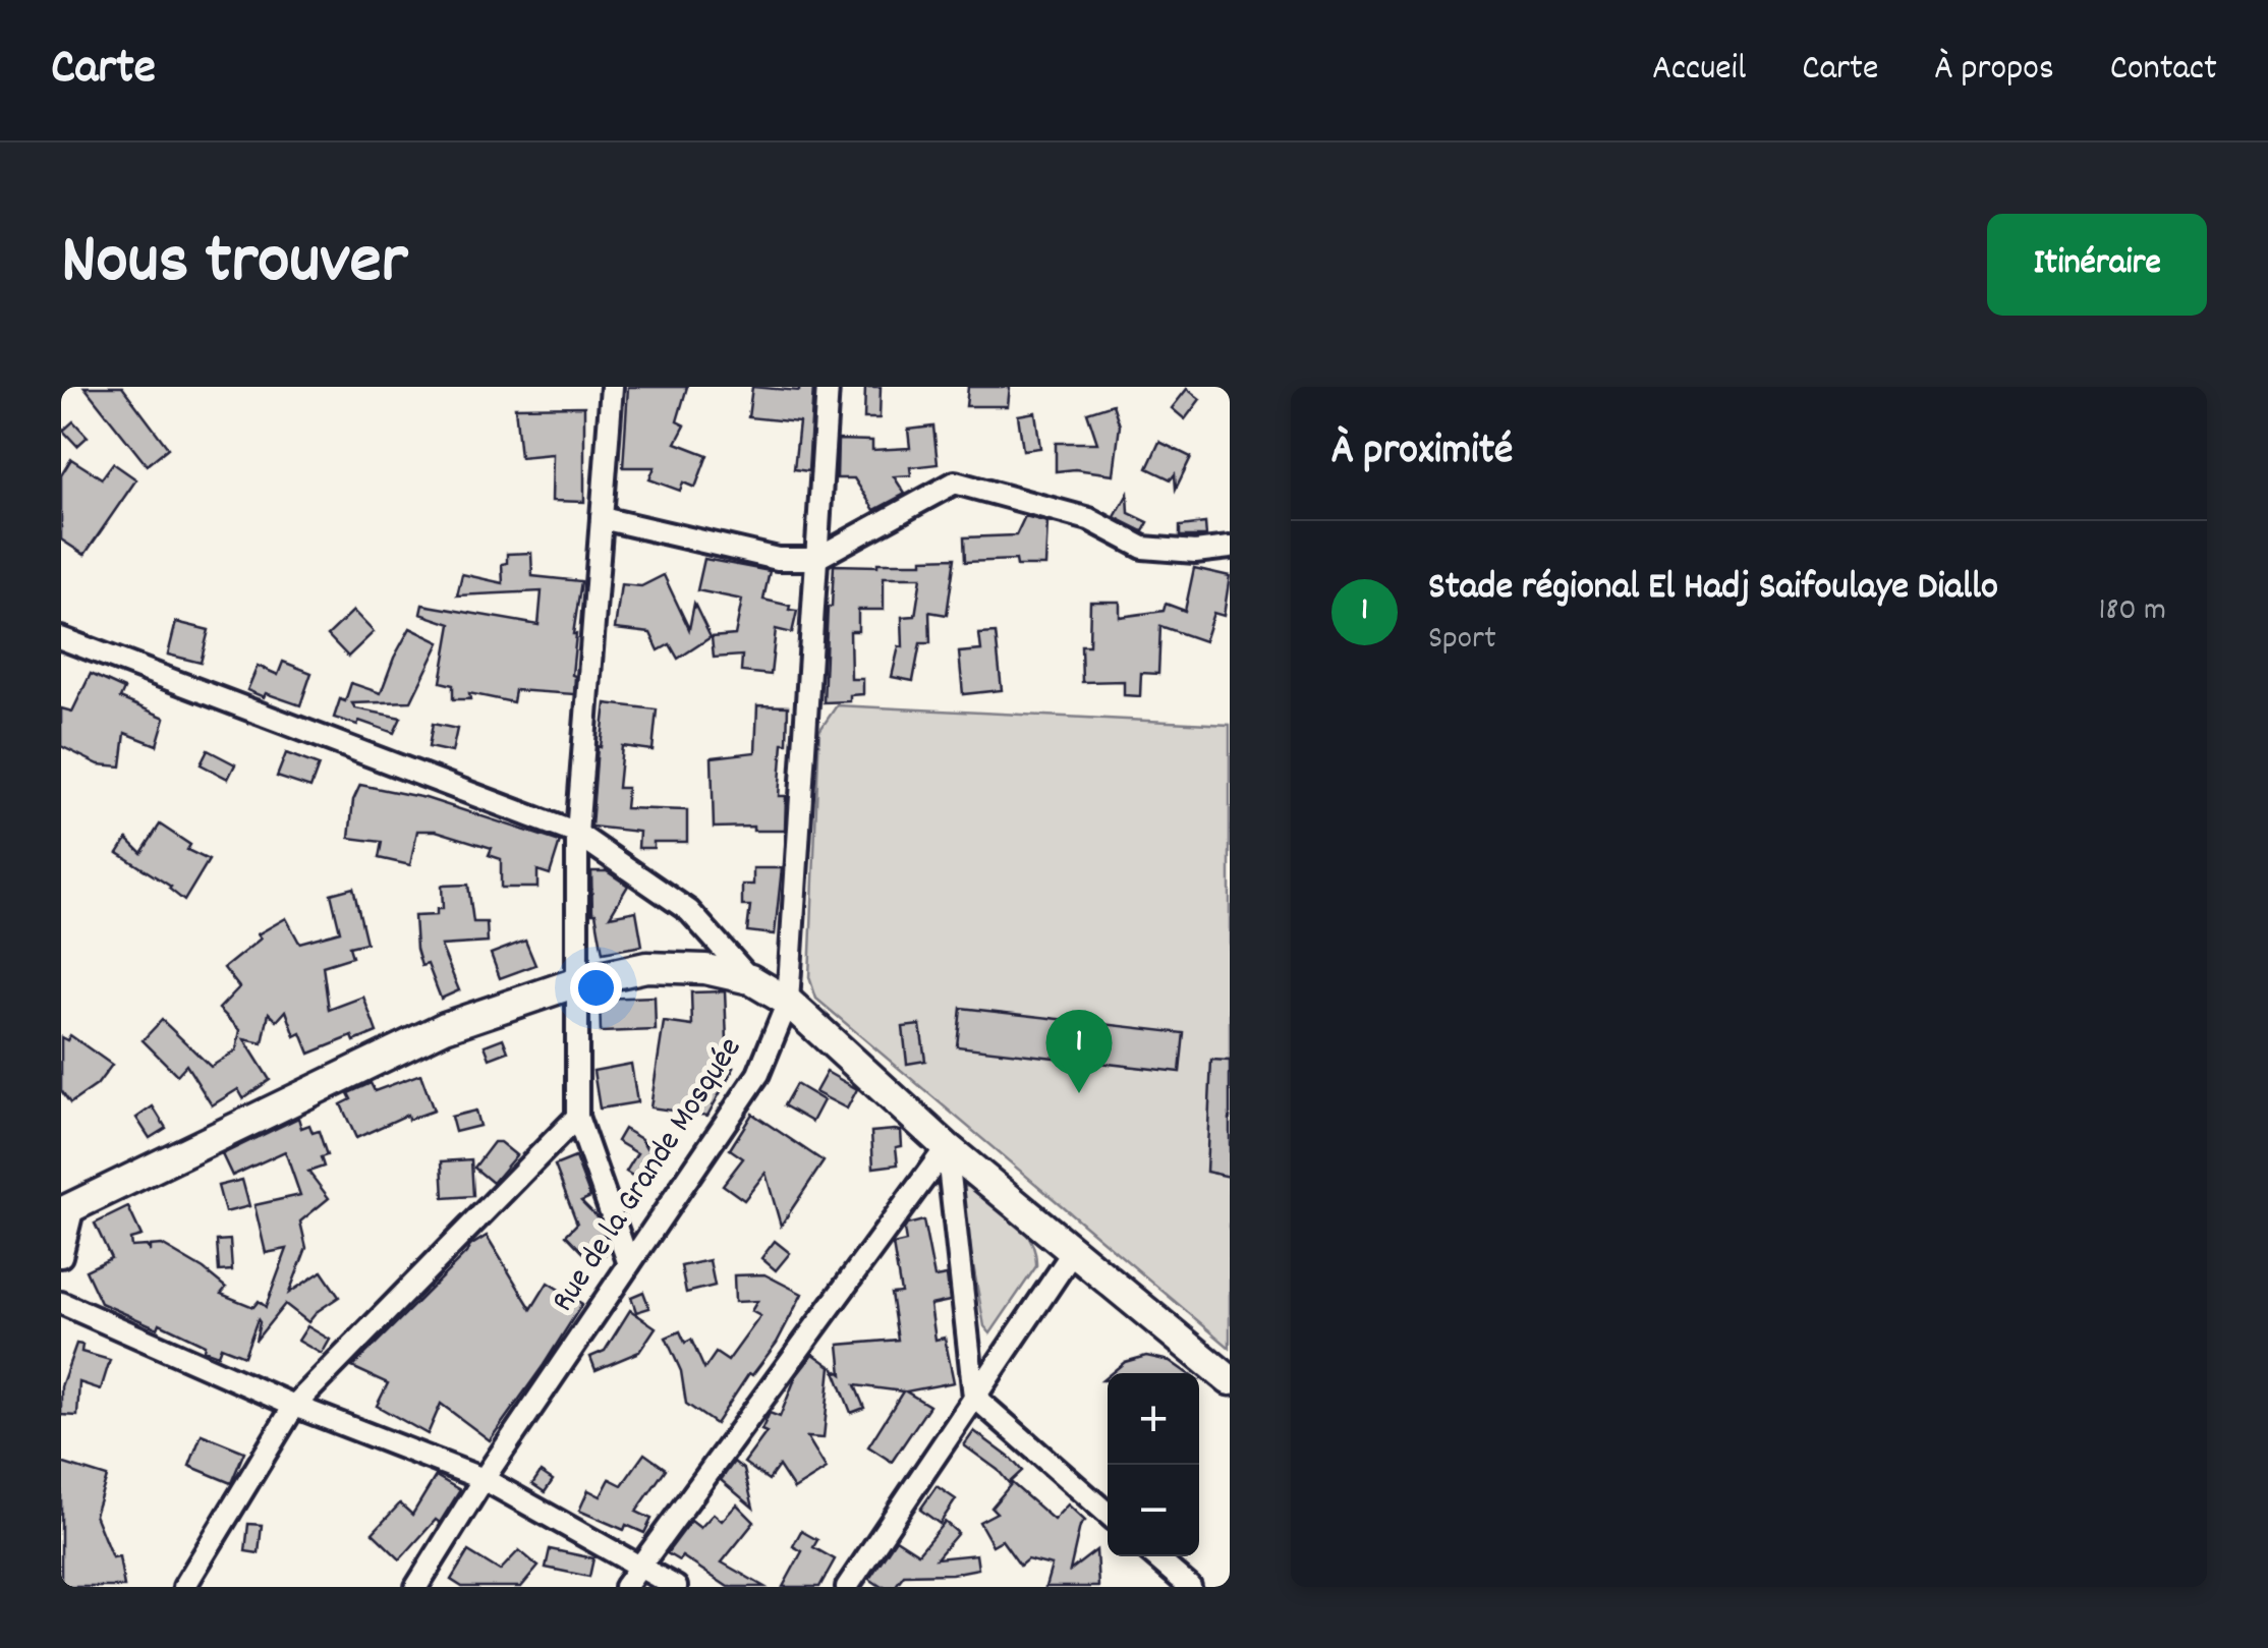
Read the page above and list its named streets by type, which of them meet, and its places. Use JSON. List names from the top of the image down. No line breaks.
{"streets":{"street":["Rue de la Grande Mosquée"]},"page":{"header":"Carte","nav":["Accueil","Carte","À propos","Contact"],"title":"Nous trouver","buttons":"Itinéraire","heading":"À proximité","list":[{"mark":"1","name":"Stade régional El Hadj Saifoulaye Diallo","note":"Sport","value":"180 m"}],"pins":"1","map_buttons":["+","−"]}}
